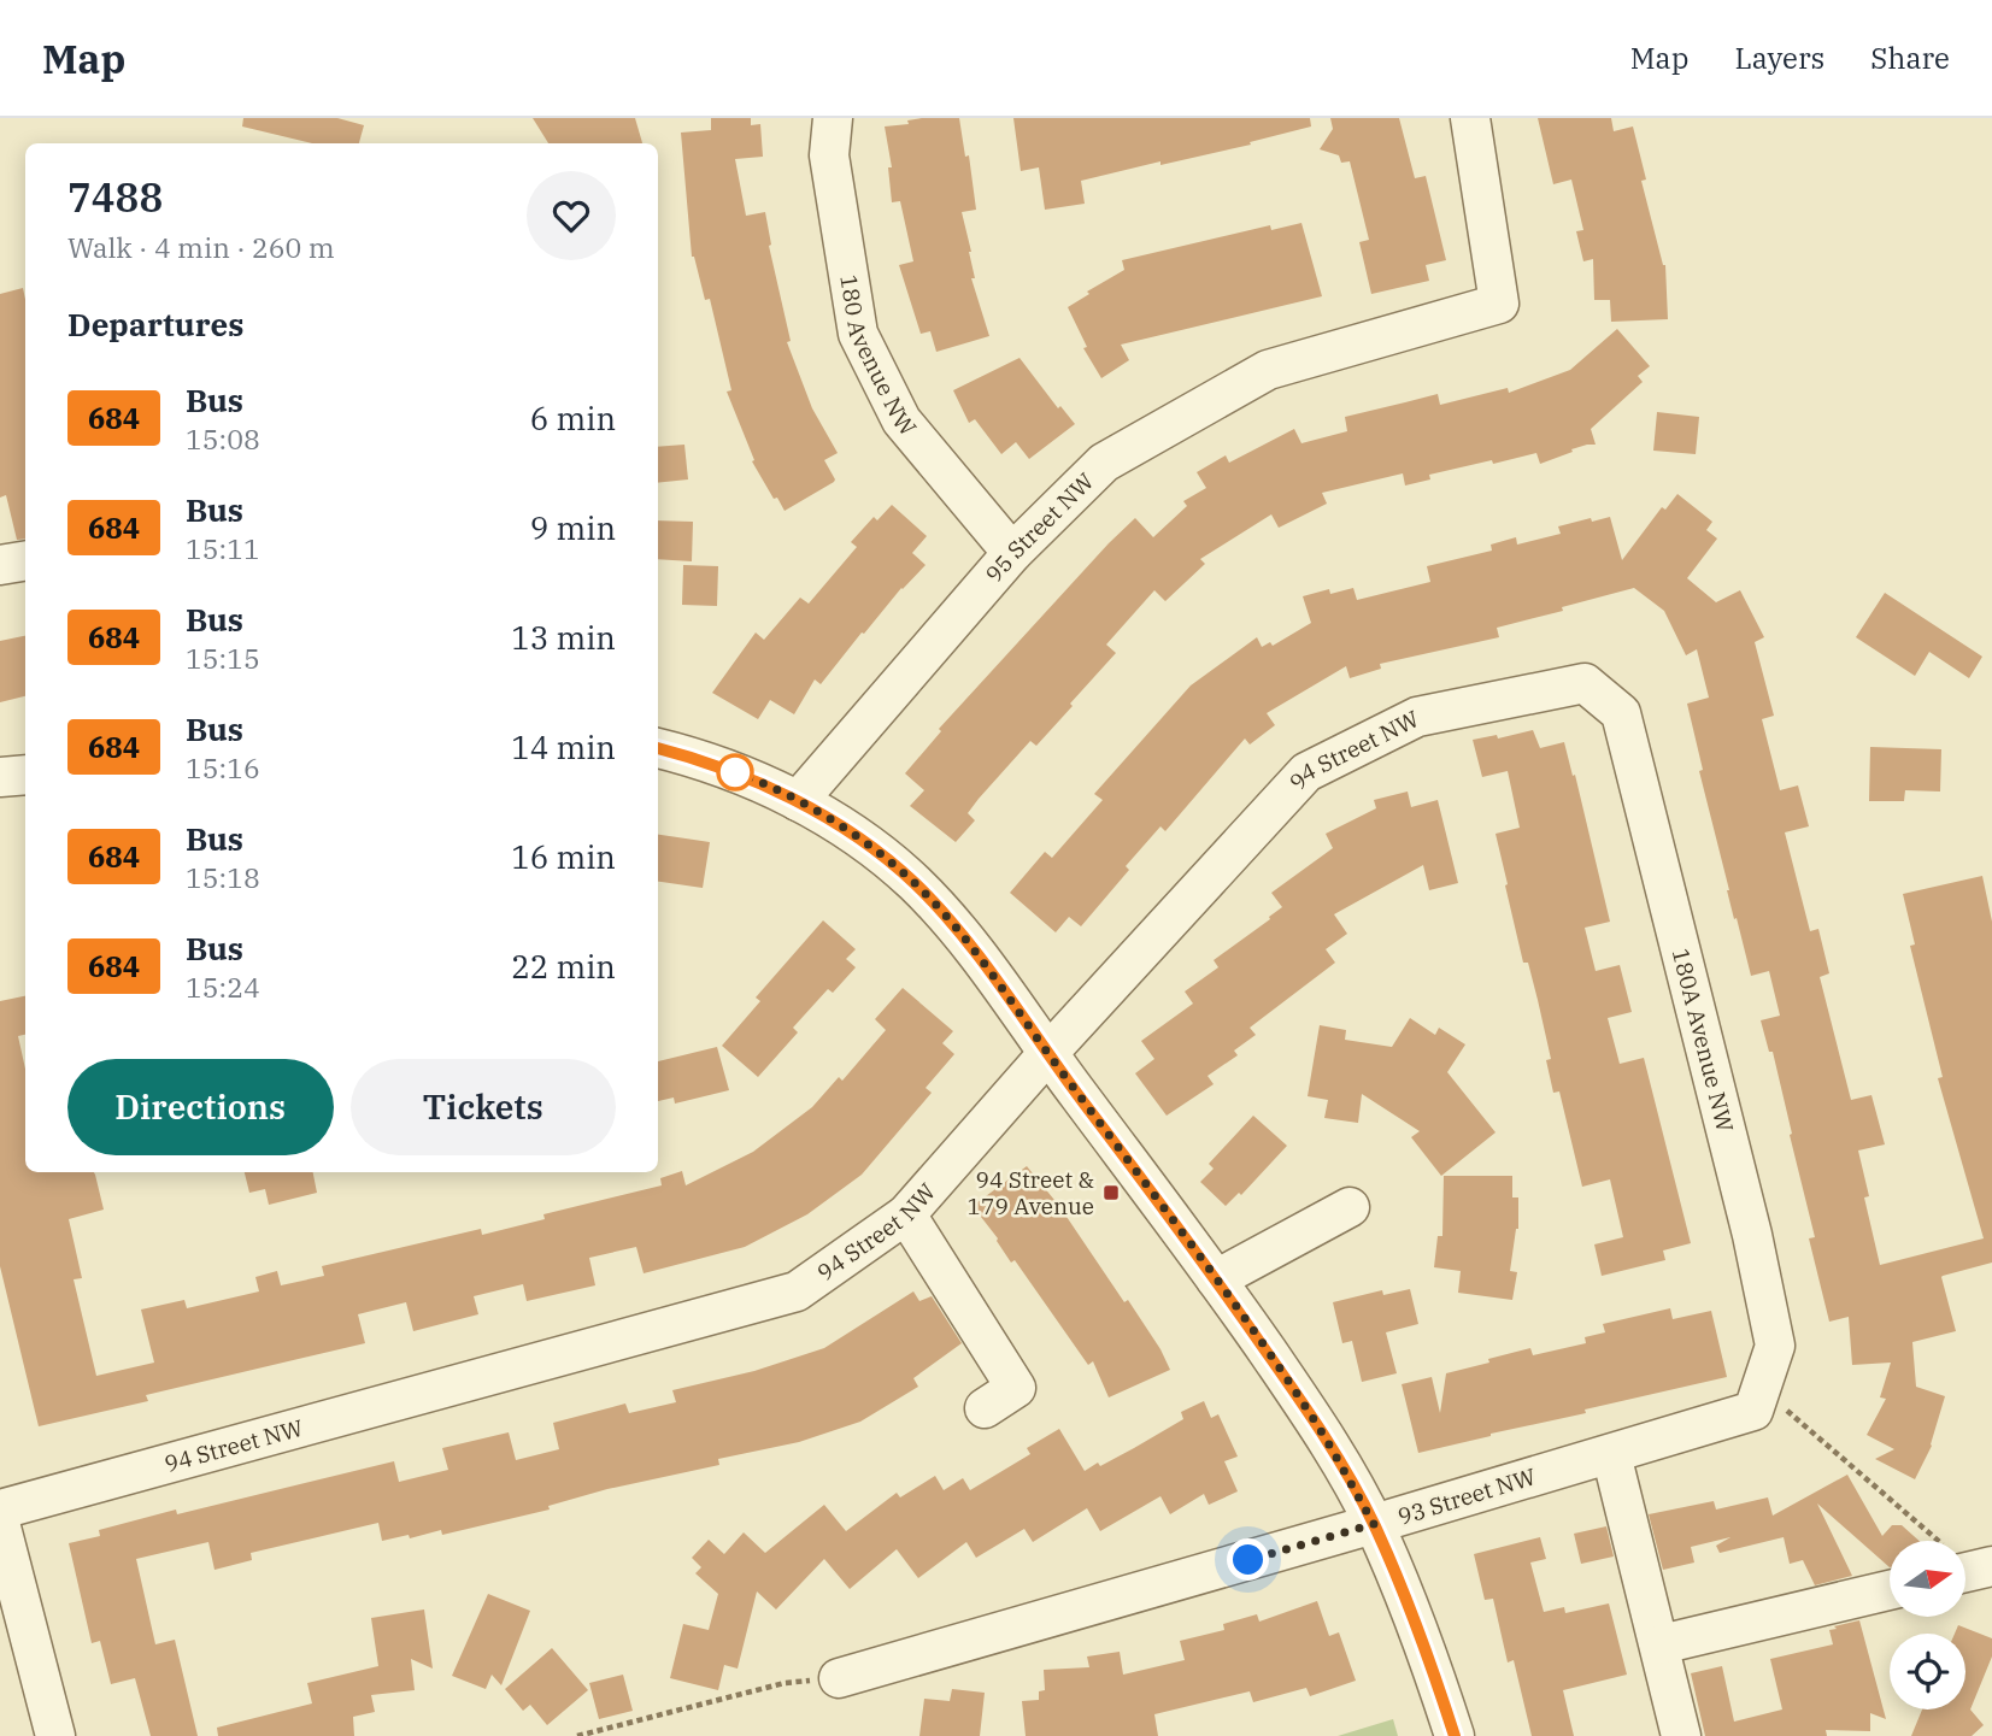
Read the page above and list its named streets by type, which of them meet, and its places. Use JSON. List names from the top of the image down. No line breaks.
{"streets":{"street":["180 Avenue NW","95 Street NW","94 Street NW","180A Avenue NW","93 Street NW"]},"crossings":[["180 Avenue NW","95 Street NW"],["94 Street NW","180A Avenue NW"],["180A Avenue NW","93 Street NW"]],"places":{"transit":["94 Street & 179 Avenue"]},"lines":["bus line 684"],"north":"right","page":{"header":"Map","nav":["Map","Layers","Share"],"heading":[["7488","Walk · 4 min · 260 m"],"Departures"],"list":[{"mark":"684","name":"Bus","note":"15:08","value":"6 min"},{"mark":"684","name":"Bus","note":"15:11","value":"9 min"},{"mark":"684","name":"Bus","note":"15:15","value":"13 min"},{"mark":"684","name":"Bus","note":"15:16","value":"14 min"},{"mark":"684","name":"Bus","note":"15:18","value":"16 min"},{"mark":"684","name":"Bus","note":"15:24","value":"22 min"}],"buttons":["Directions","Tickets"]}}
